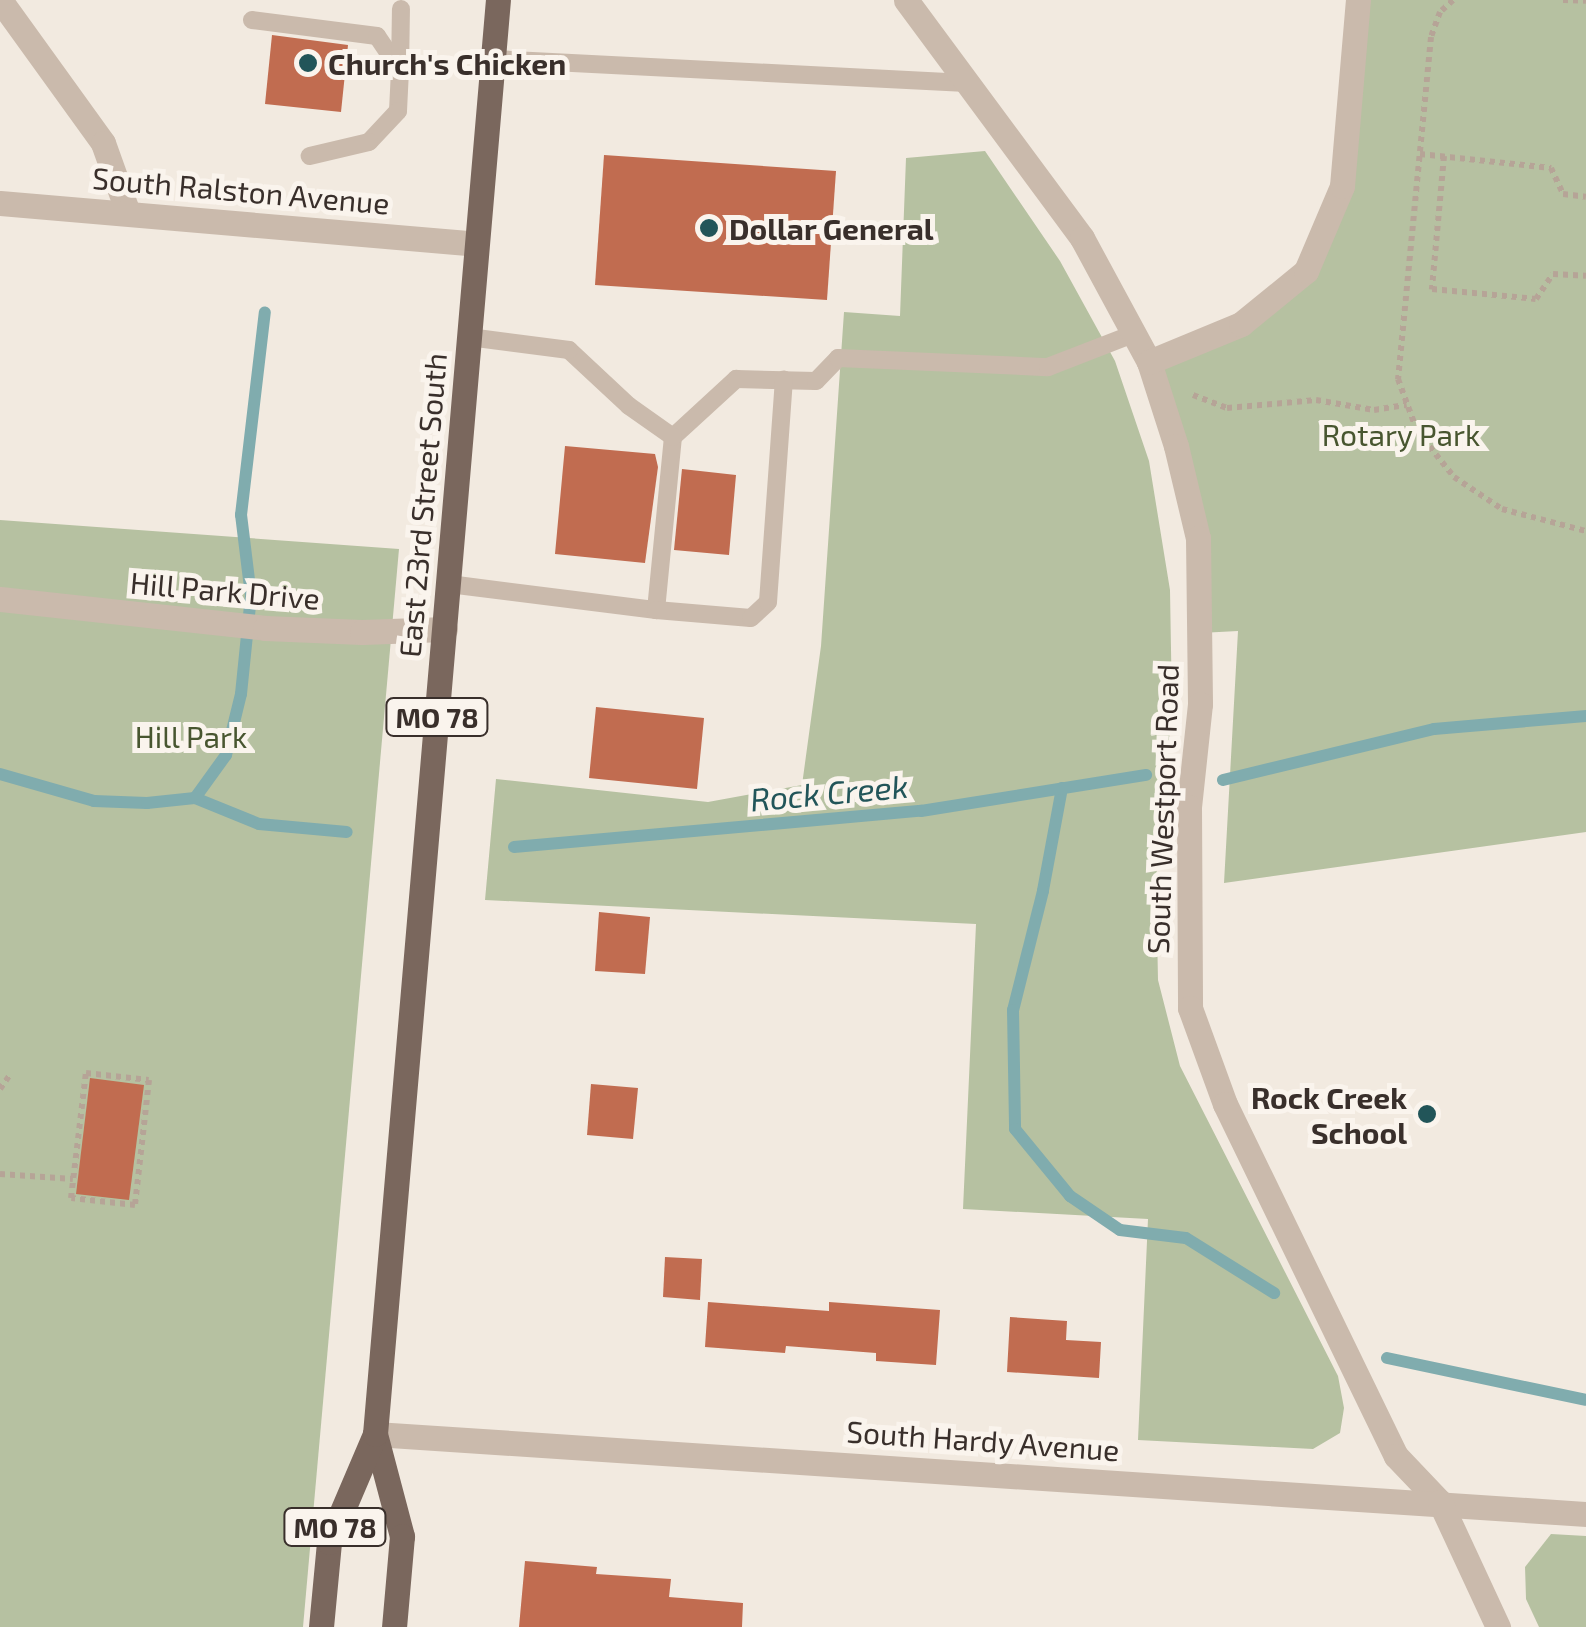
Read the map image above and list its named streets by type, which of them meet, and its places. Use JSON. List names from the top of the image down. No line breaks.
{"streets":{"main road":["East 23rd Street South","MO 78"],"street":["South Ralston Avenue","Hill Park Drive","South Westport Road","South Hardy Avenue"]},"crossings":[["South Ralston Avenue","East 23rd Street South"],["East 23rd Street South","Hill Park Drive"],["East 23rd Street South","South Hardy Avenue"],["South Westport Road","South Hardy Avenue"]],"water":["Rock Creek"],"parks":["Rotary Park","Hill Park"],"places":["Church's Chicken","Dollar General","Rock Creek School"]}
